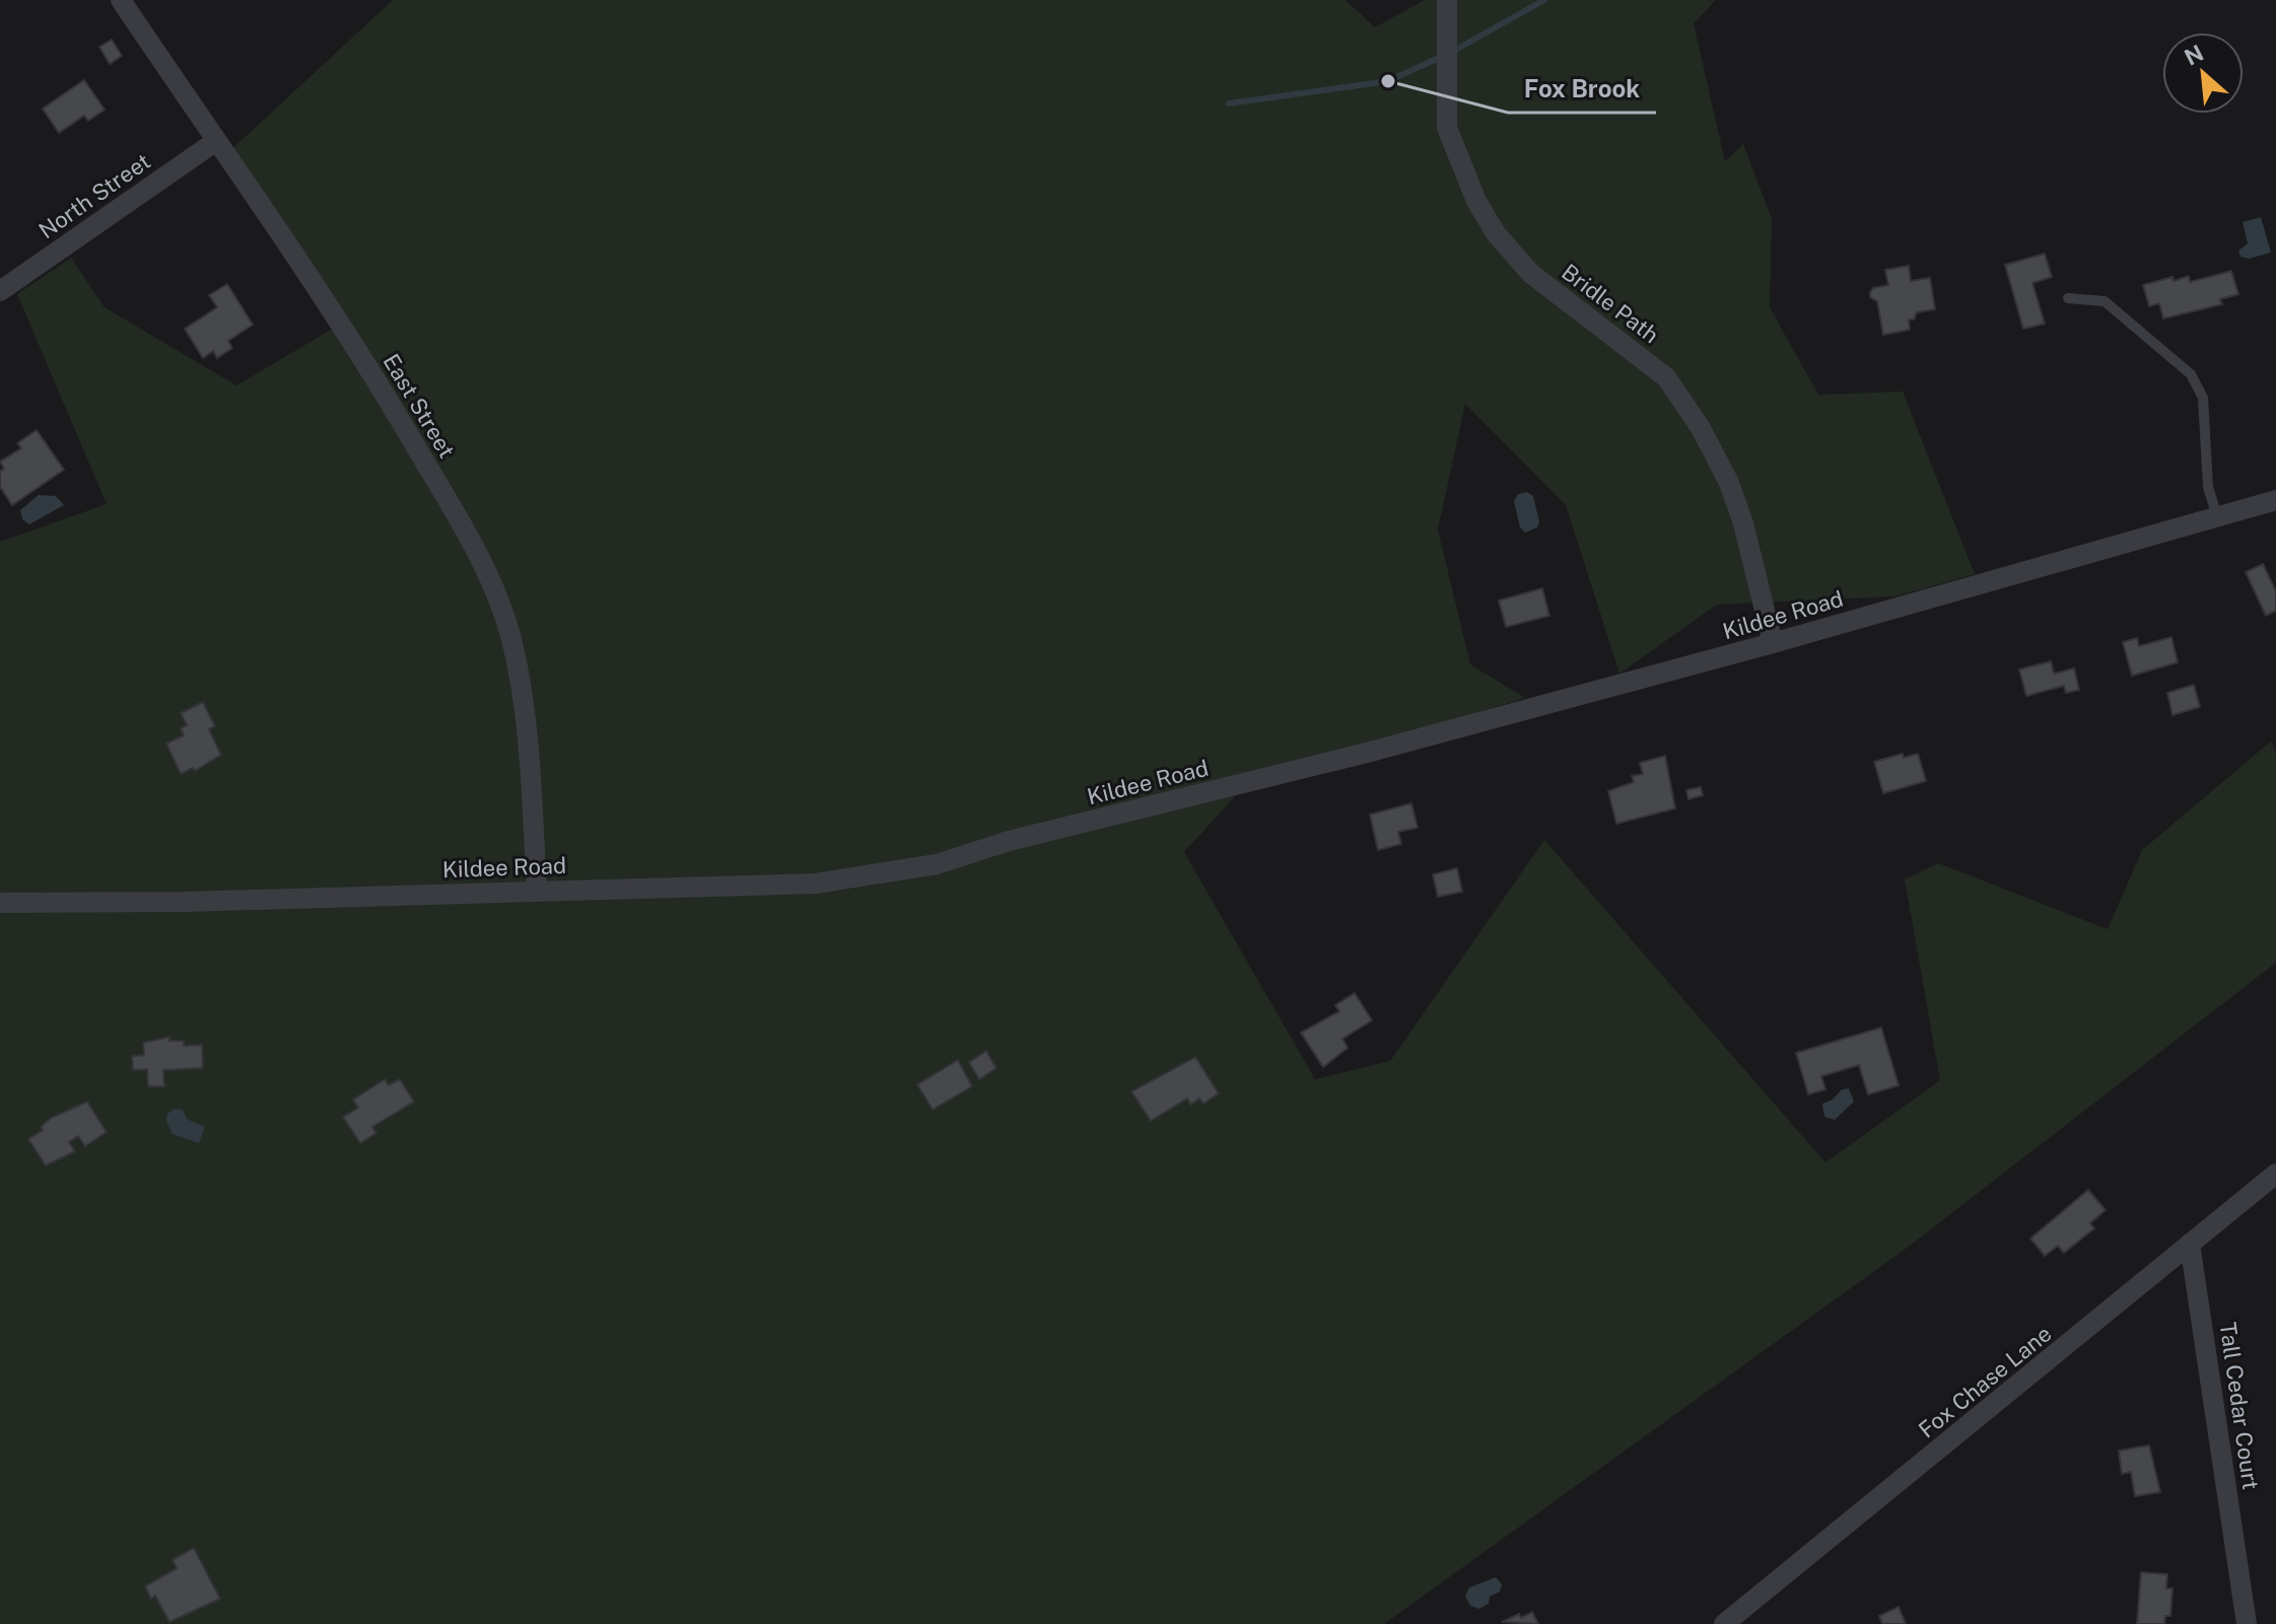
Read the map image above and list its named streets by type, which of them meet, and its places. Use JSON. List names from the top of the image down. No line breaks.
{"streets":{"street":["North Street","Bridle Path","East Street","Kildee Road","Fox Chase Lane","Tall Cedar Court"]},"crossings":[["North Street","East Street"],["Bridle Path","Kildee Road"],["East Street","Kildee Road"],["Fox Chase Lane","Tall Cedar Court"]],"places":["Fox Brook"],"north":"top left"}
